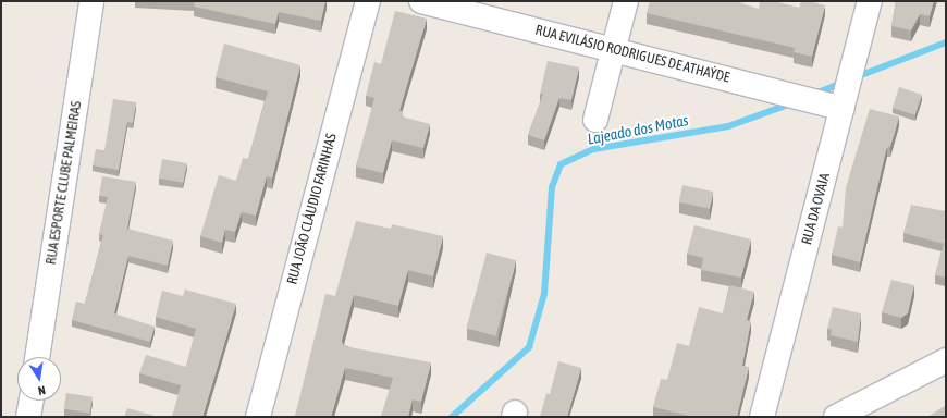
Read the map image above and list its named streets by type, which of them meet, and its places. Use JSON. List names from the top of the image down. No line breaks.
{"streets":{"street":["RUA EVILÁSIO RODRIGUES DE ATHAÝDE","RUA ESPORTE CLUBE PALMEIRAS","RUA JOÃO CLÁUDIO FARINHAS","RUA DA OVAIA"]},"crossings":[["RUA EVILÁSIO RODRIGUES DE ATHAÝDE","RUA DA OVAIA"]],"water":["Lajeado dos Motas"],"north":"bottom"}
